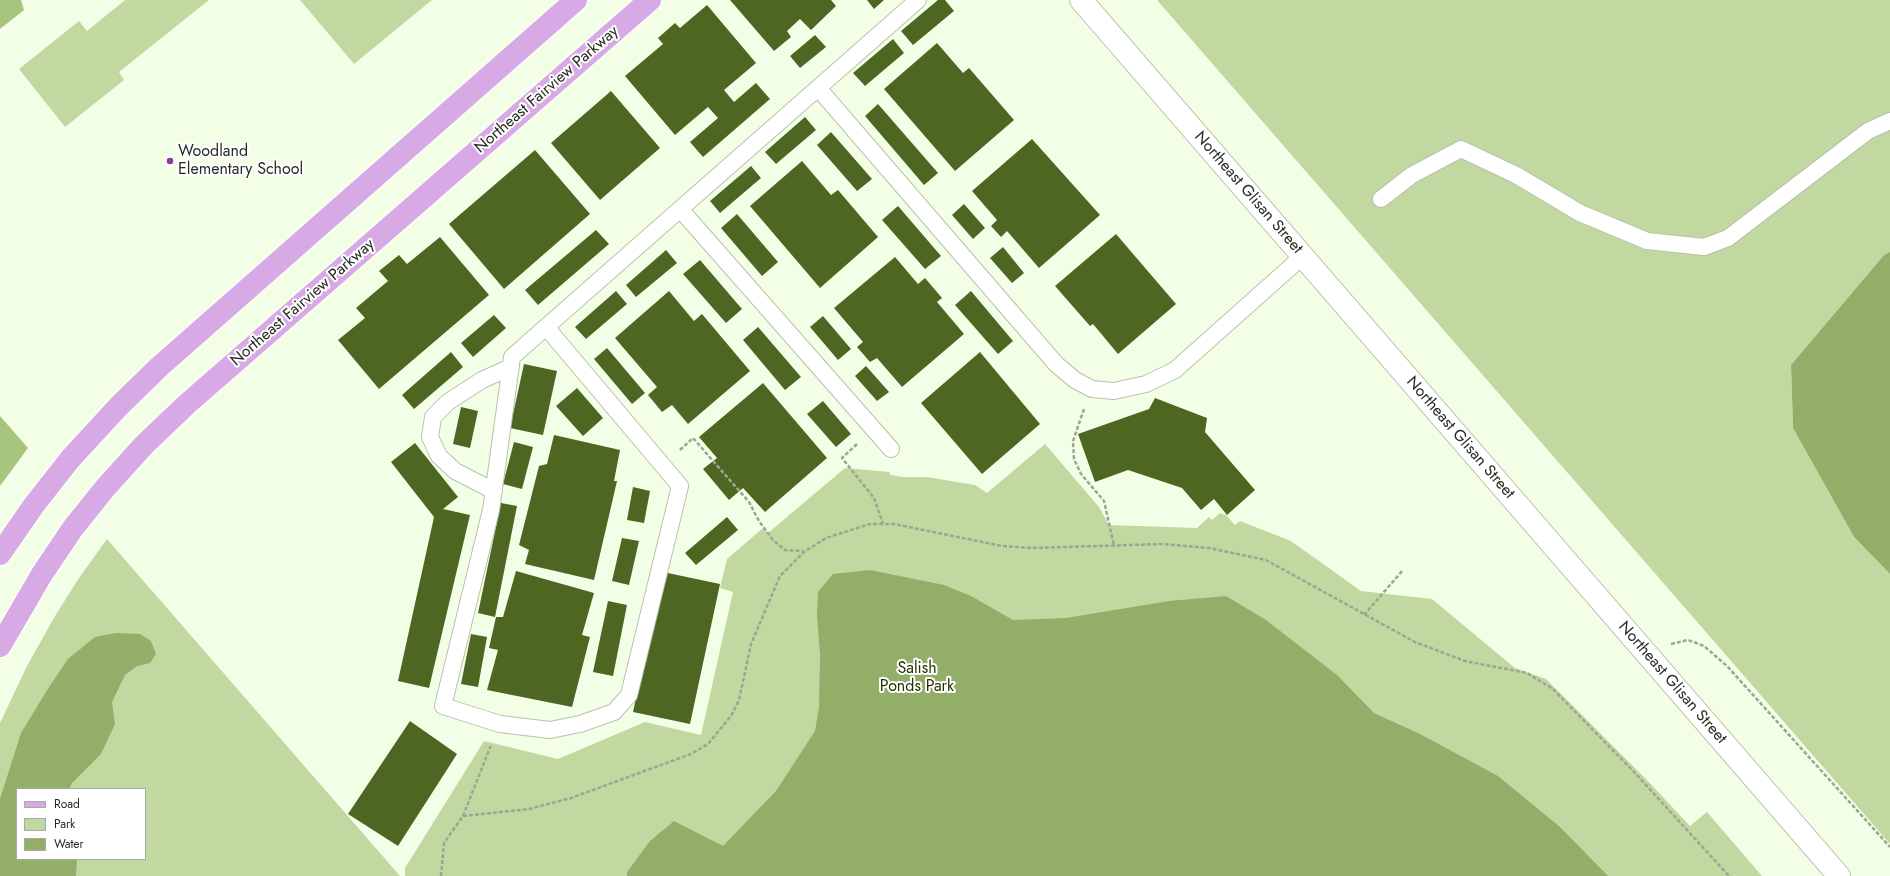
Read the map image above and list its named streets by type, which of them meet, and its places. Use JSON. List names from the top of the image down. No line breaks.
{"streets":{"main road":["Northeast Fairview Parkway","Northeast Glisan Street"]},"parks":["Salish Ponds Park"],"places":["Woodland Elementary School"],"legend":["Road","Park","Water"]}
